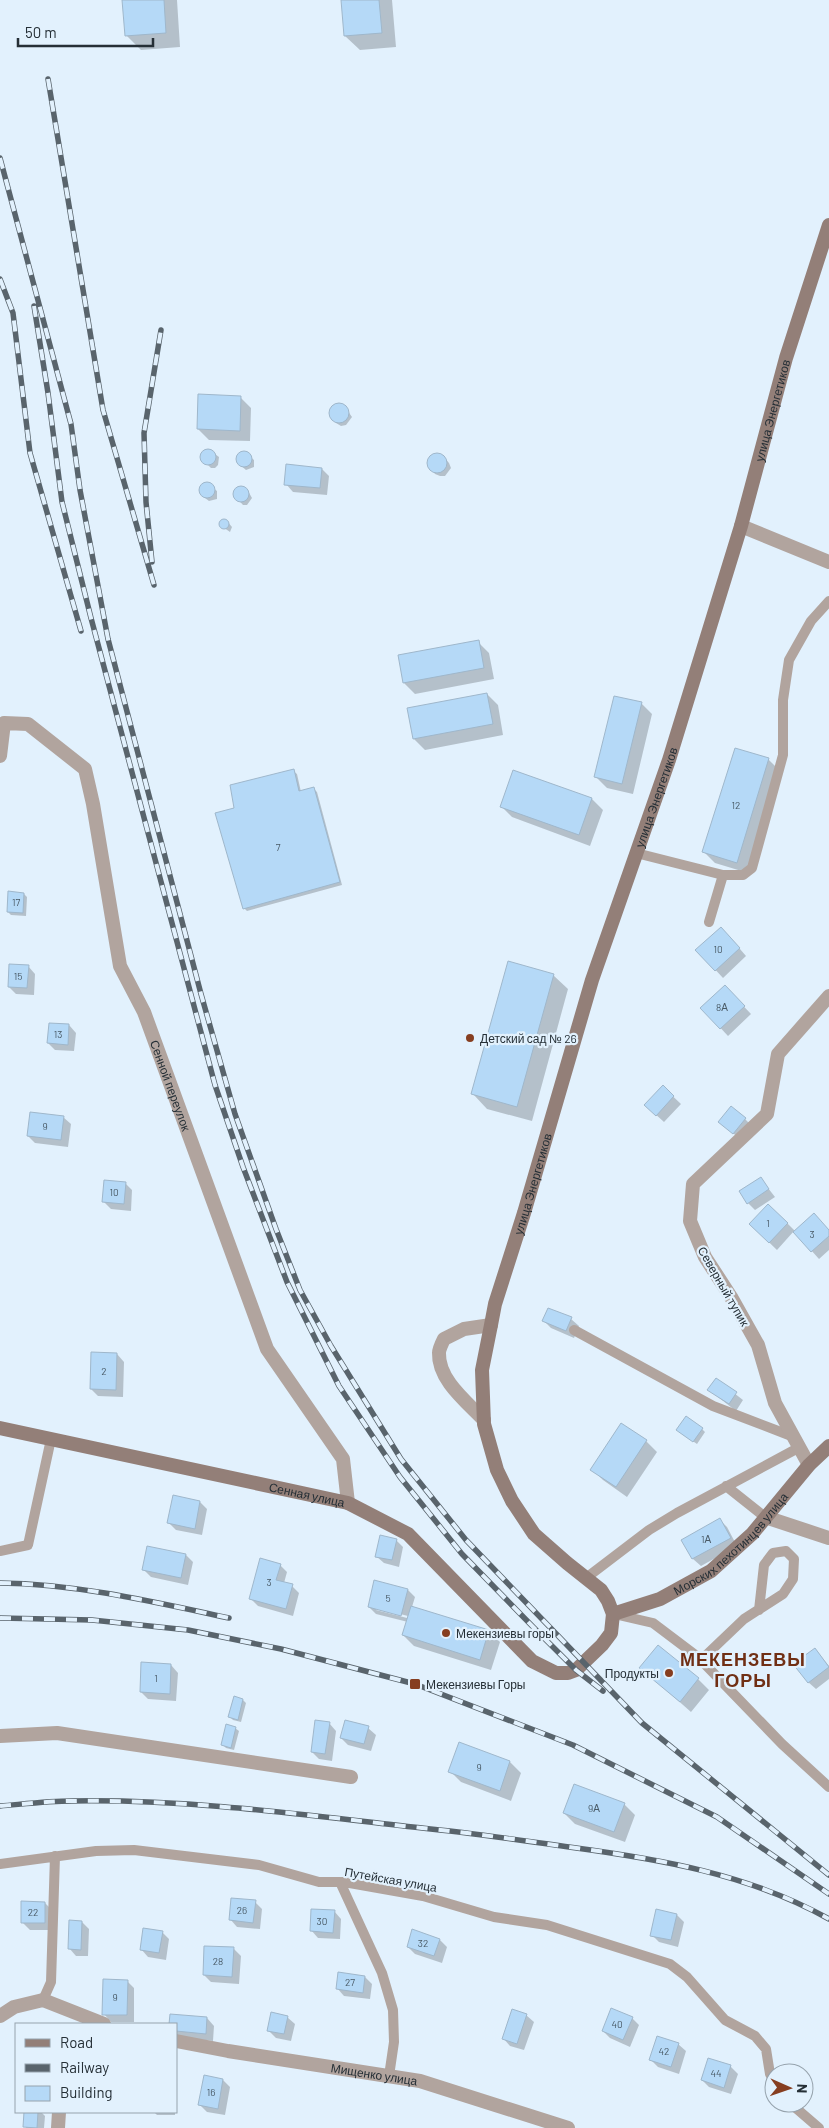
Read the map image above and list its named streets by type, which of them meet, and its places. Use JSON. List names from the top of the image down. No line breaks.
{"streets":{"main road":["улица Энергетиков","Сенная улица","Морских пехотинцев улица"],"street":["Сенной переулок","Северный тупик","Мищенко улица"],"lane":["Путейская улица"]},"crossings":[["улица Энергетиков","Сенная улица"],["улица Энергетиков","Морских пехотинцев улица"],["Сенной переулок","Сенная улица"],["Северный тупик","Морских пехотинцев улица"],["Сенная улица","Морских пехотинцев улица"]],"districts":["МЕКЕНЗЕВЫ ГОРЫ"],"places":{"other":["Детский сад № 26","Мекензиевы горы","Продукты"],"transit":["Мекензиевы Горы"]},"house_numbers":["12","7","17","10","15","8А","13","9","10","1","3","2","1А","3","5","1","9","9А","26","22","30","32","28","27","9","40","42","44","16"],"legend":["Road","Railway","Building"],"scale_bar":"50 m","north":"right"}
